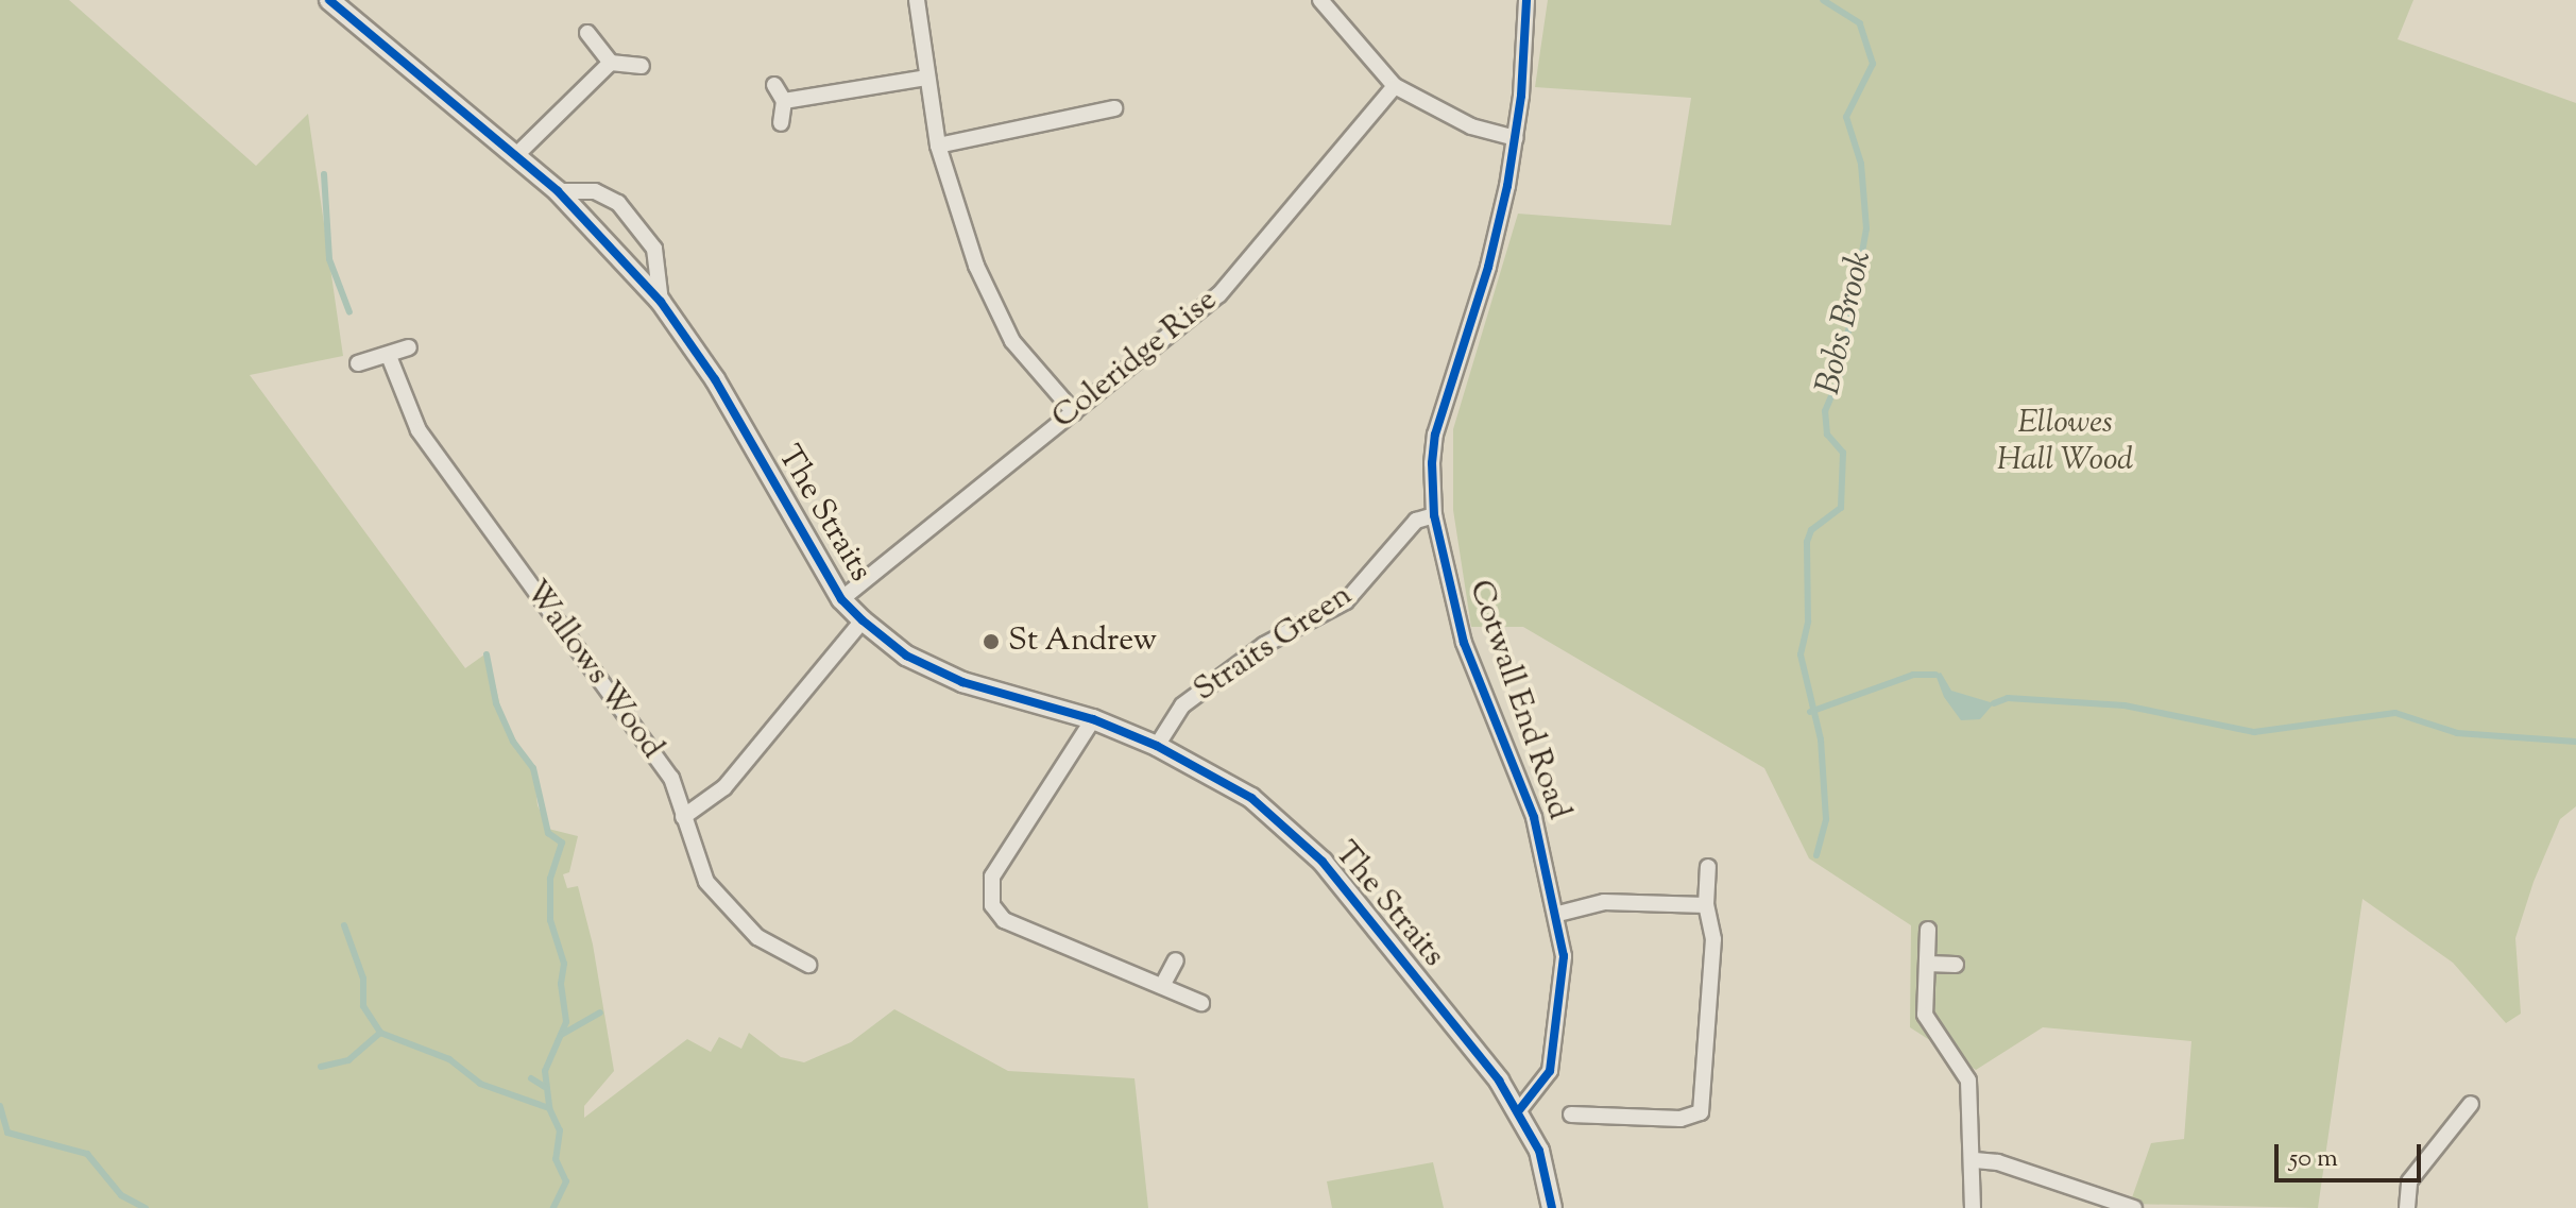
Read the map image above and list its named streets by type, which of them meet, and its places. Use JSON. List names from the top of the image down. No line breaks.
{"streets":{"street":["Coleridge Rise","The Straits","Straits Green","Wallows Wood","Cotwall End Road"]},"crossings":[["Coleridge Rise","The Straits"],["The Straits","Straits Green"],["The Straits","Cotwall End Road"],["Straits Green","Cotwall End Road"]],"water":["Bobs Brook"],"parks":["Ellowes Hall Wood"],"places":["St Andrew"],"scale_bar":"50 m"}
